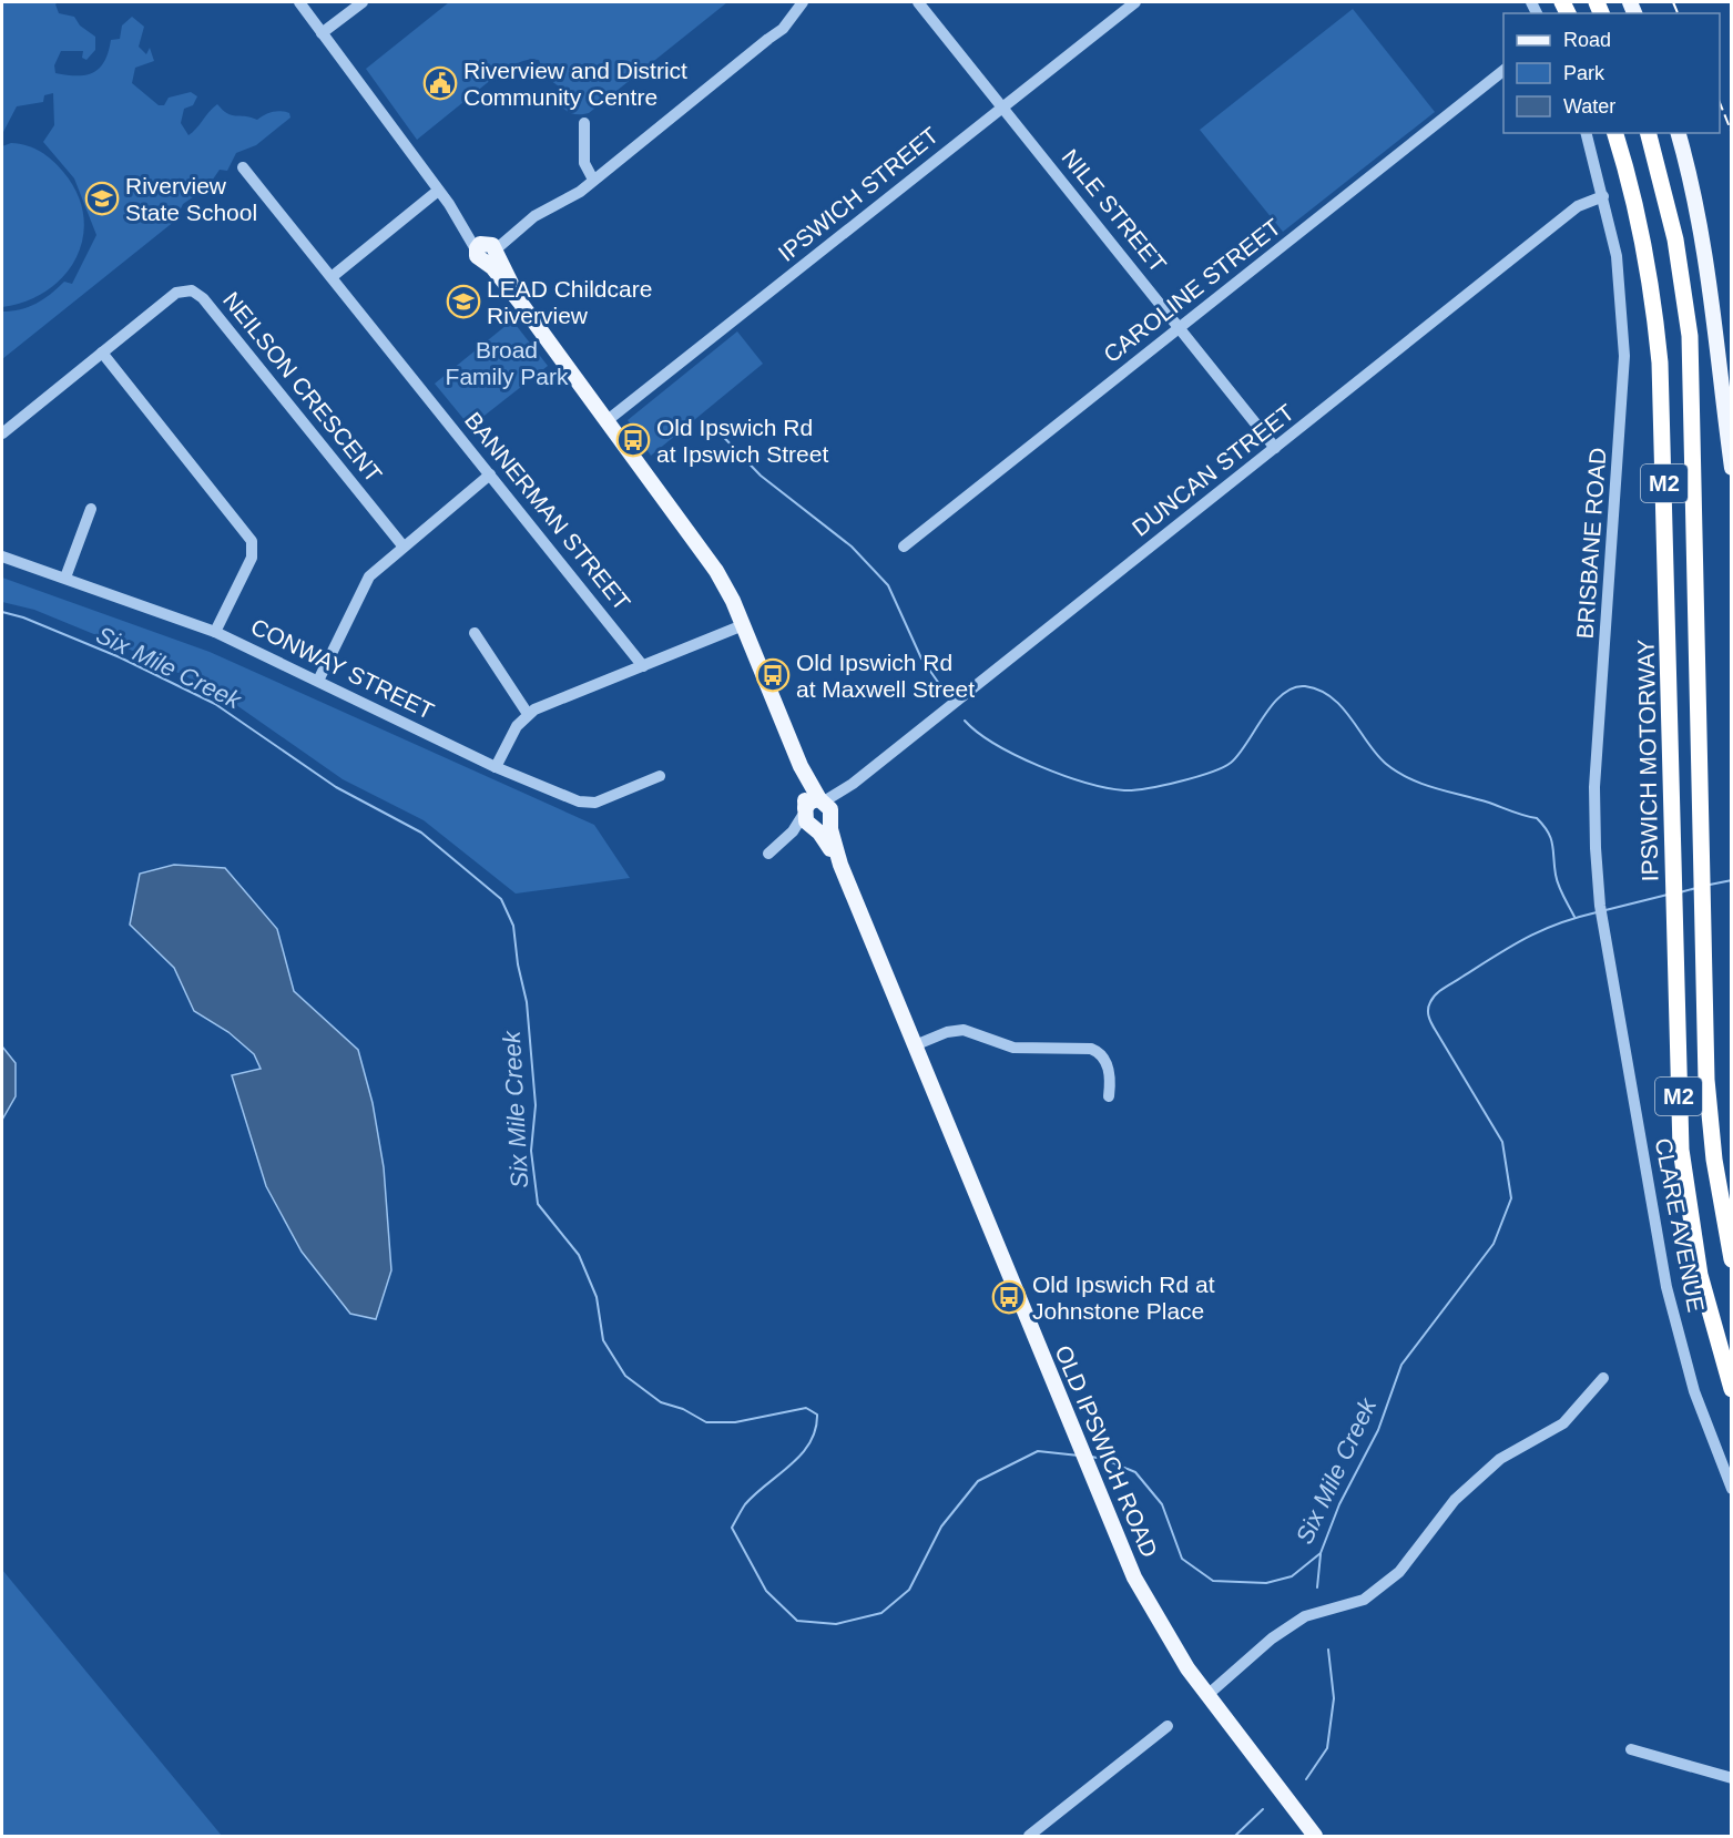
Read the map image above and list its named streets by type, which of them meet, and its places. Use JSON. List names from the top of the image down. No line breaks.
{"streets":{"highway":["M2","IPSWICH MOTORWAY"],"main road":["OLD IPSWICH ROAD"],"street":["IPSWICH STREET","NILE STREET","CAROLINE STREET","NEILSON CRESCENT","DUNCAN STREET","BANNERMAN STREET","BRISBANE ROAD","CONWAY STREET","CLARE AVENUE"]},"crossings":[["IPSWICH STREET","NILE STREET"],["IPSWICH STREET","OLD IPSWICH ROAD"],["NILE STREET","CAROLINE STREET"],["NILE STREET","DUNCAN STREET"],["DUNCAN STREET","BRISBANE ROAD"],["DUNCAN STREET","OLD IPSWICH ROAD"],["BRISBANE ROAD","CLARE AVENUE"]],"water":["Six Mile Creek"],"parks":["Broad Family Park"],"places":{"public building":["Riverview and District Community Centre"],"school or university":["Riverview State School","LEAD Childcare Riverview"],"bus stop":["Old Ipswich Rd at Ipswich Street","Old Ipswich Rd at Maxwell Street","Old Ipswich Rd at Johnstone Place"]},"legend":["Road","Park","Water"]}
